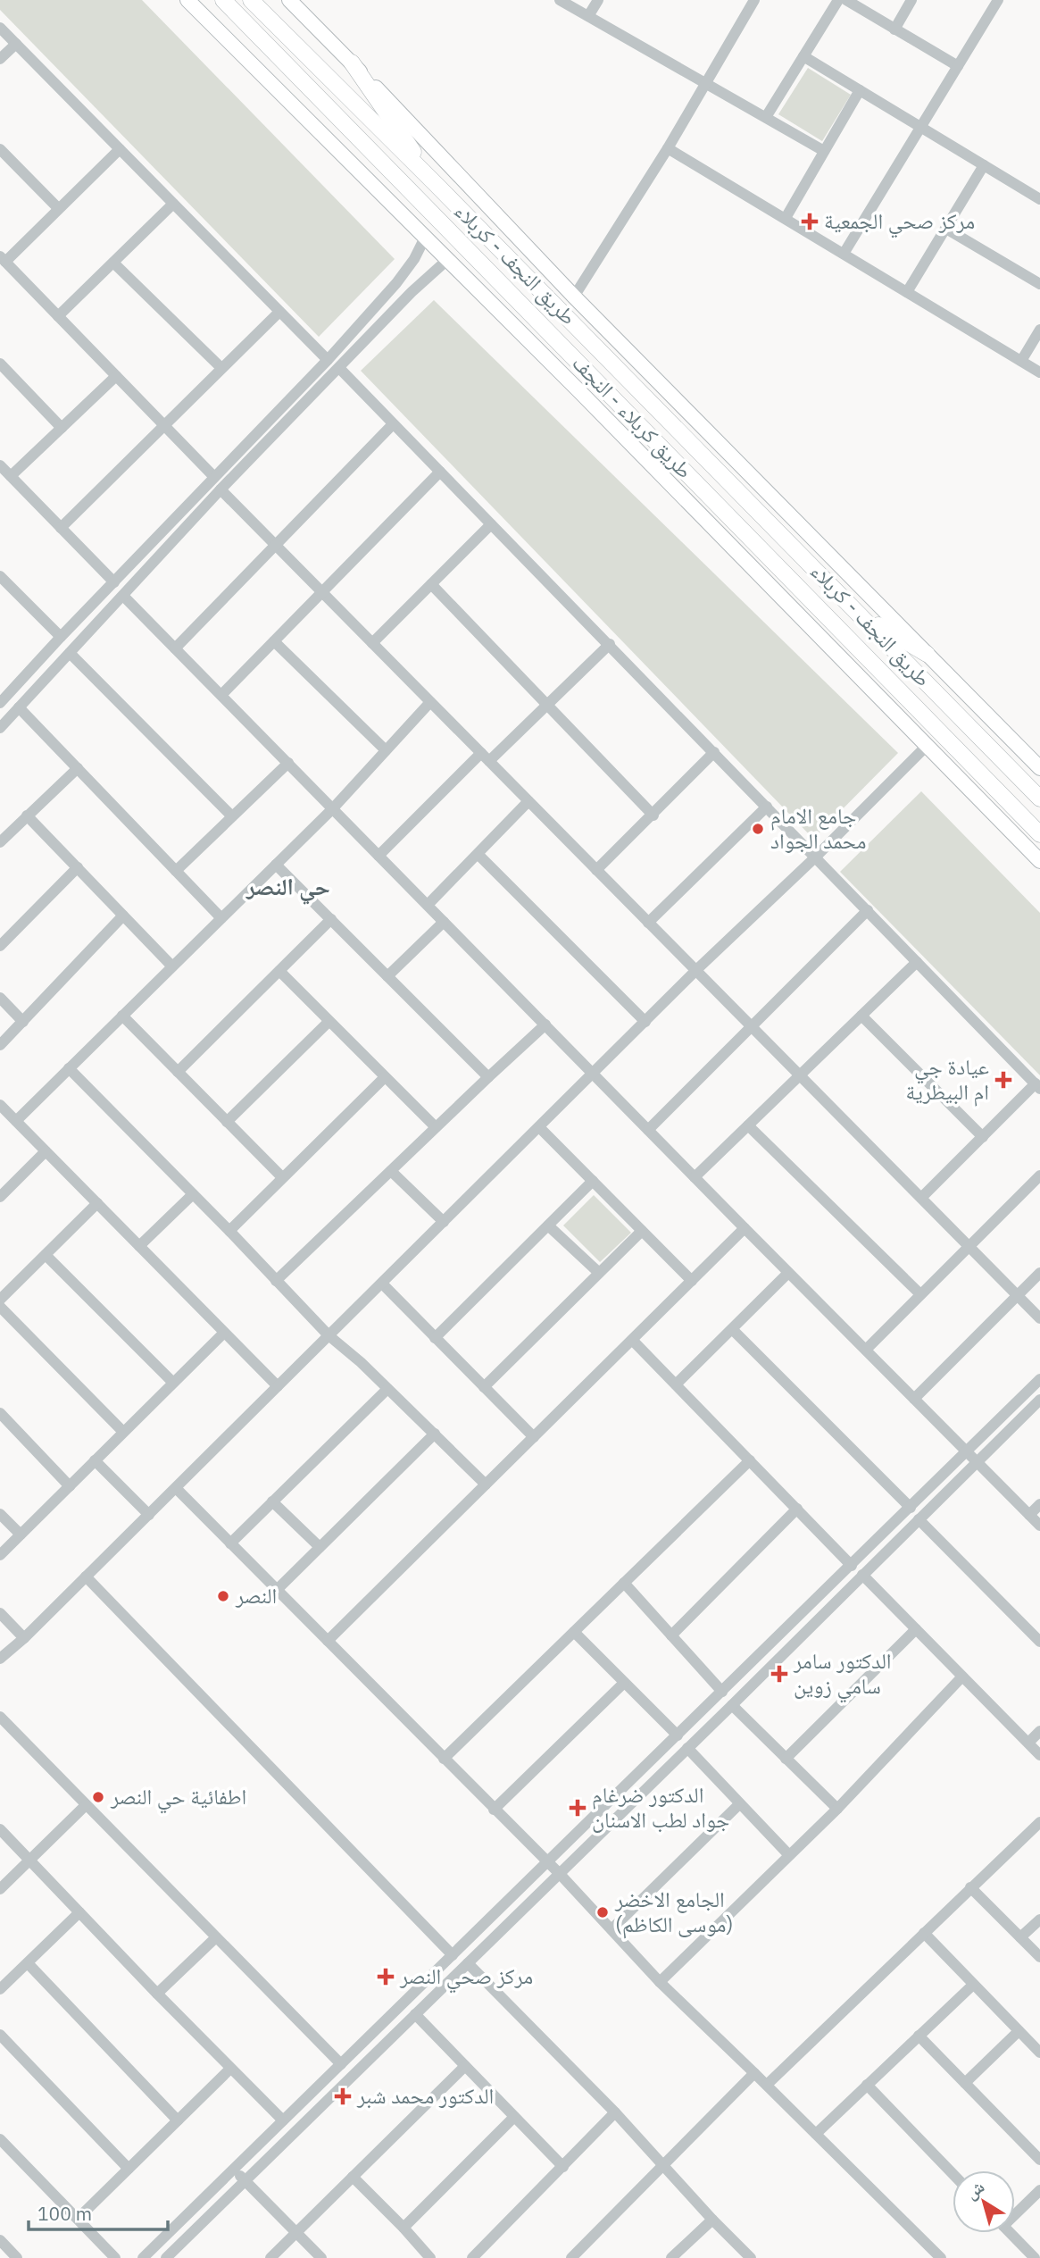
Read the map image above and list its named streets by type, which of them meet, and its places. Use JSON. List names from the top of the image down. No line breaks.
{"streets":{"highway":["طريق النجف - کربلاء","طريق کربلاء - النجف"]},"districts":["حي النصر"],"places":{"health":["مركز صحي الجمعية","عيادة جي ام البيطرية","الدكتور سامر سامي زوين","الدكتور ضرغام جواد لطب الاسنان","مركز صحي النصر","الدكتور محمد شبر"],"other":["جامع الامام محمد الجواد","النصر","اطفائية حي النصر","الجامع الاخضر (موسى الكاظم)"]},"scale_bar":"100 m","north":"top left"}
